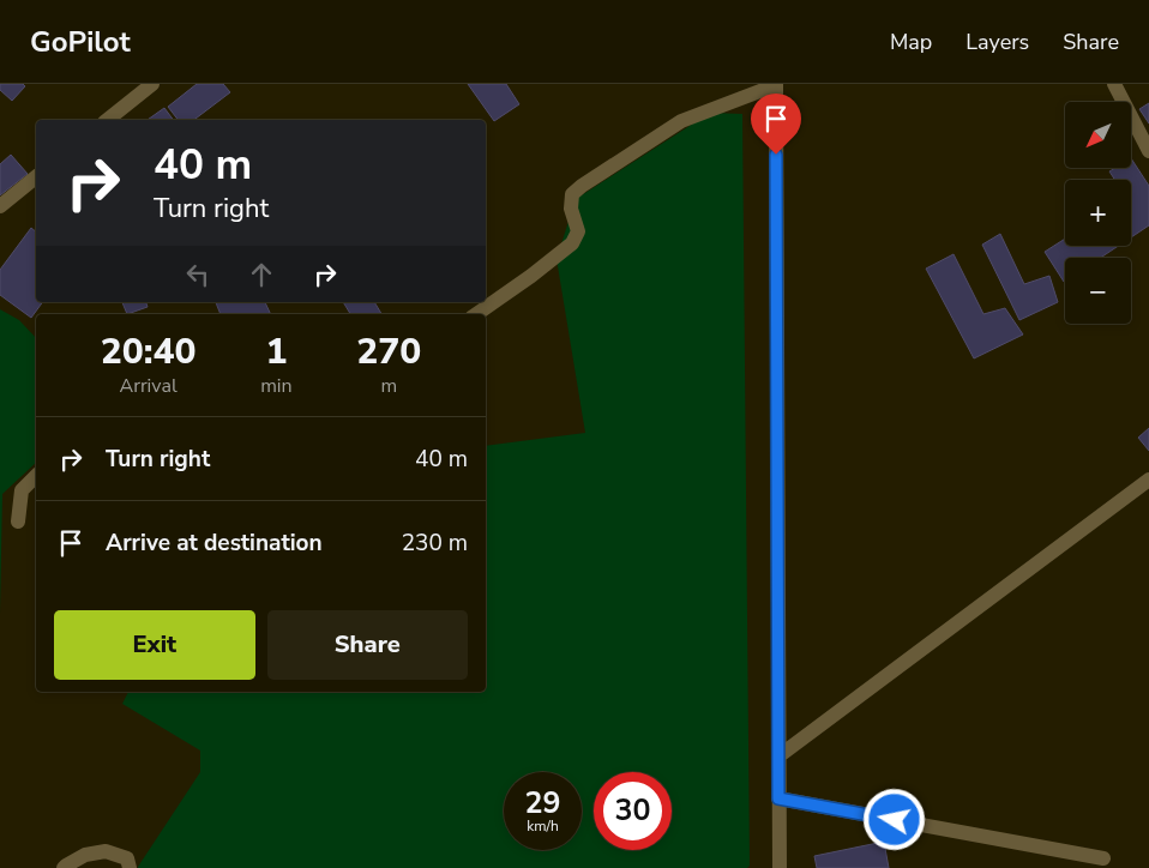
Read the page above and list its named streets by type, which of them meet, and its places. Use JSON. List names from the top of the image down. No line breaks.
{"north":"bottom left","page":{"header":"GoPilot","nav":["Map","Layers","Share"],"map_buttons":["+","−"],"turn":["40 m","Turn right"],"eta":["20:40","Arrival","1","min","270","m"],"list":[{"name":"Turn right","value":"40 m"},{"name":"Arrive at destination","value":"230 m"}],"buttons":["Exit","Share"],"speed":"29 km/h","limit":"30"}}
